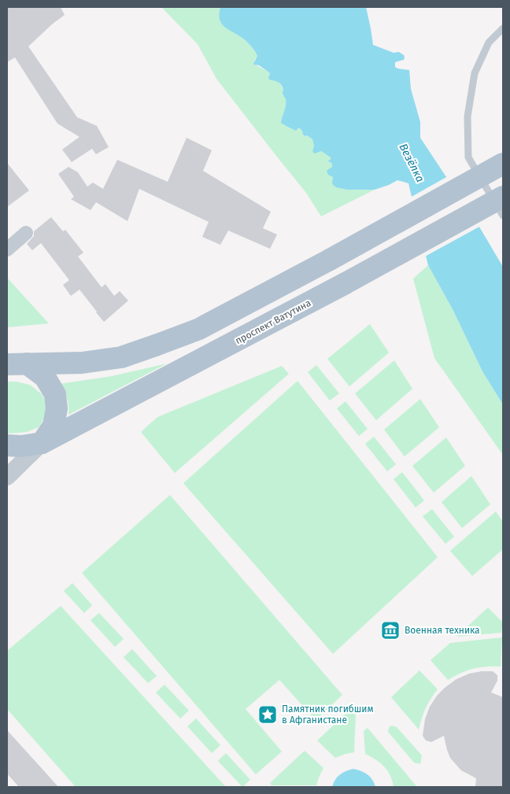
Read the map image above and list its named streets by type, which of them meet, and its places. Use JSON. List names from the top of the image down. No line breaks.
{"streets":{"main road":["проспект Ватутина"]},"water":["Везёлка"],"places":{"museum":["Военная техника"],"place":["Памятник погибшим в Афганистане"]}}
